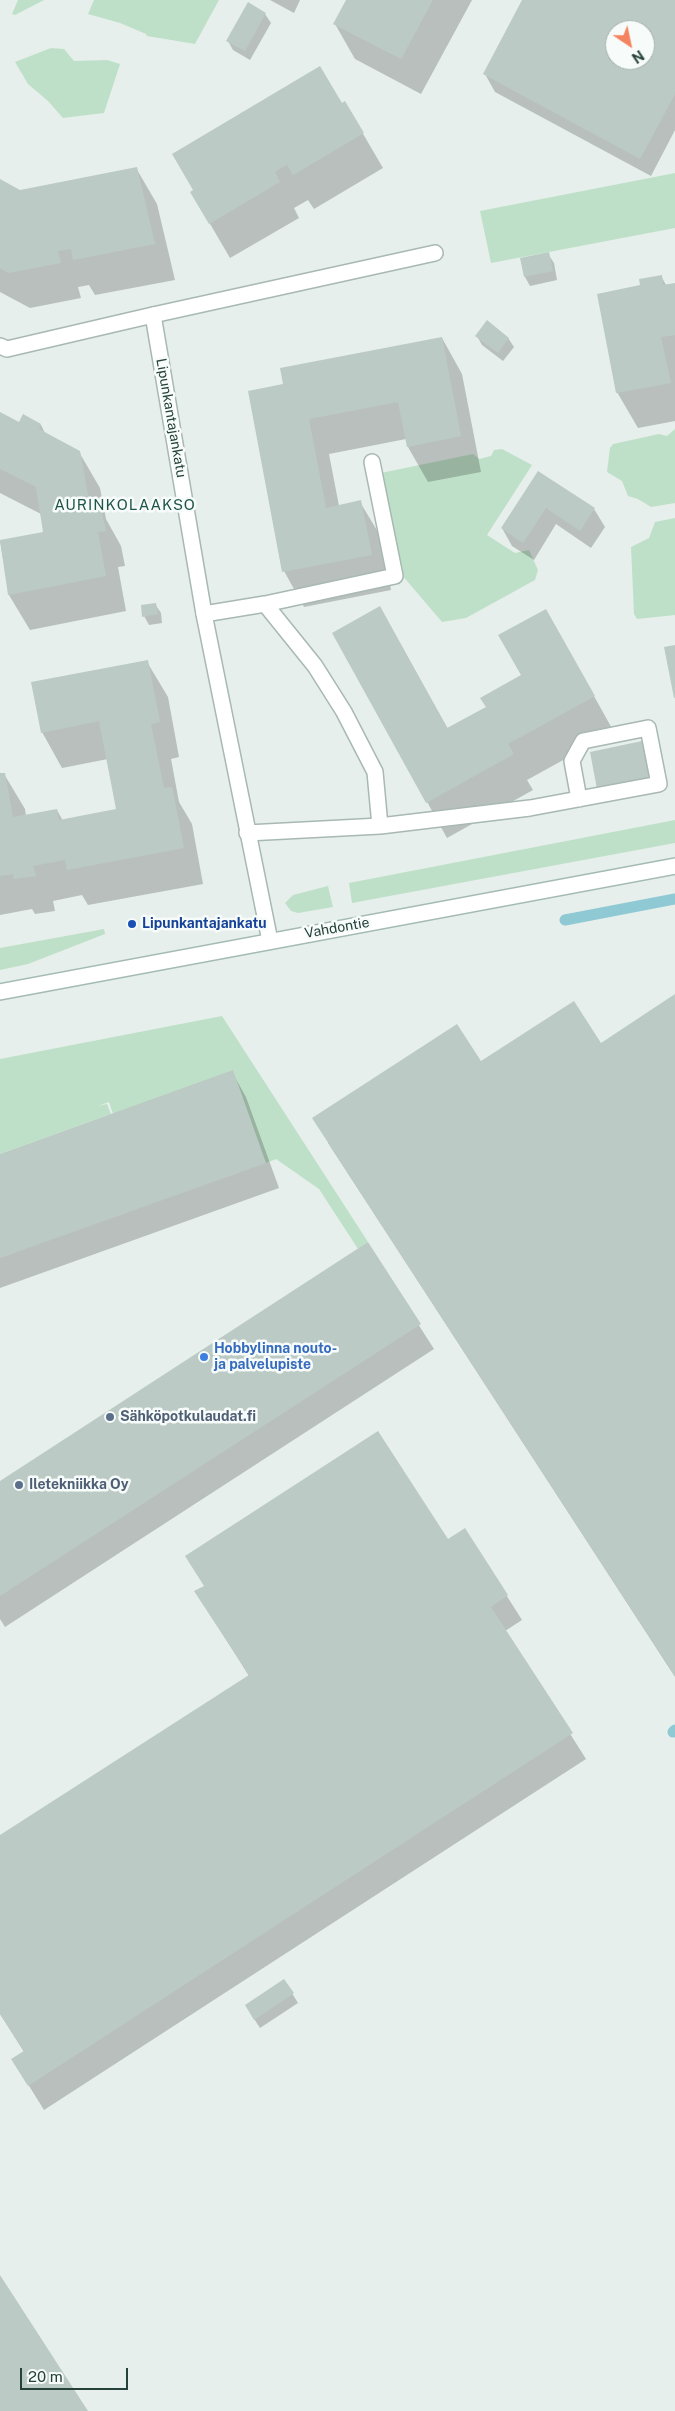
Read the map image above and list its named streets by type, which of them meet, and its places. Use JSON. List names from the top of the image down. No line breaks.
{"streets":{"street":["Lipunkantajankatu","Vahdontie"]},"crossings":[["Lipunkantajankatu","Vahdontie"]],"districts":["AURINKOLAAKSO"],"places":["Lipunkantajankatu","Hobbylinna nouto- ja palvelupiste","Sähköpotkulaudat.fi","Iletekniikka Oy"],"scale_bar":"20 m","north":"bottom right"}
